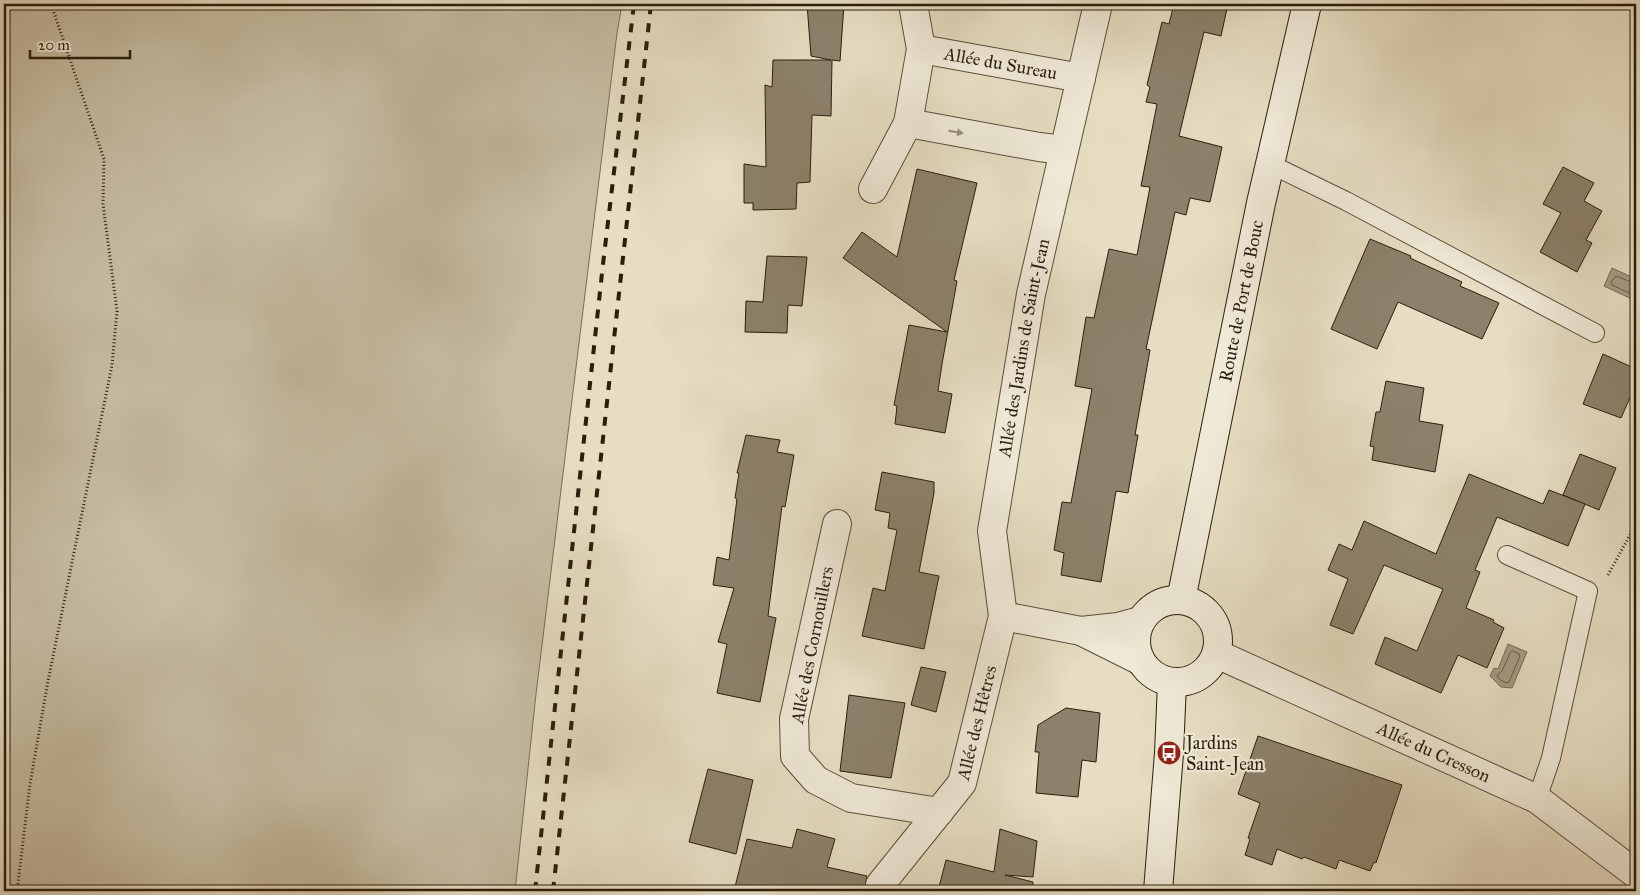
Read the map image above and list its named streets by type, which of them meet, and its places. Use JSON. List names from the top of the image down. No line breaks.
{"streets":{"street":["Allée du Sureau","Route de Port de Bouc","Allée des Jardins de Saint-Jean","Allée des Cornouillers","Allée des Hêtres","Allée du Cresson"]},"crossings":[["Allée du Sureau","Allée des Jardins de Saint-Jean"],["Route de Port de Bouc","Allée du Cresson"],["Allée des Jardins de Saint-Jean","Allée des Hêtres"],["Allée des Cornouillers","Allée des Hêtres"]],"places":{"bus stop":["Jardins Saint-Jean"]},"scale_bar":"20 m"}
